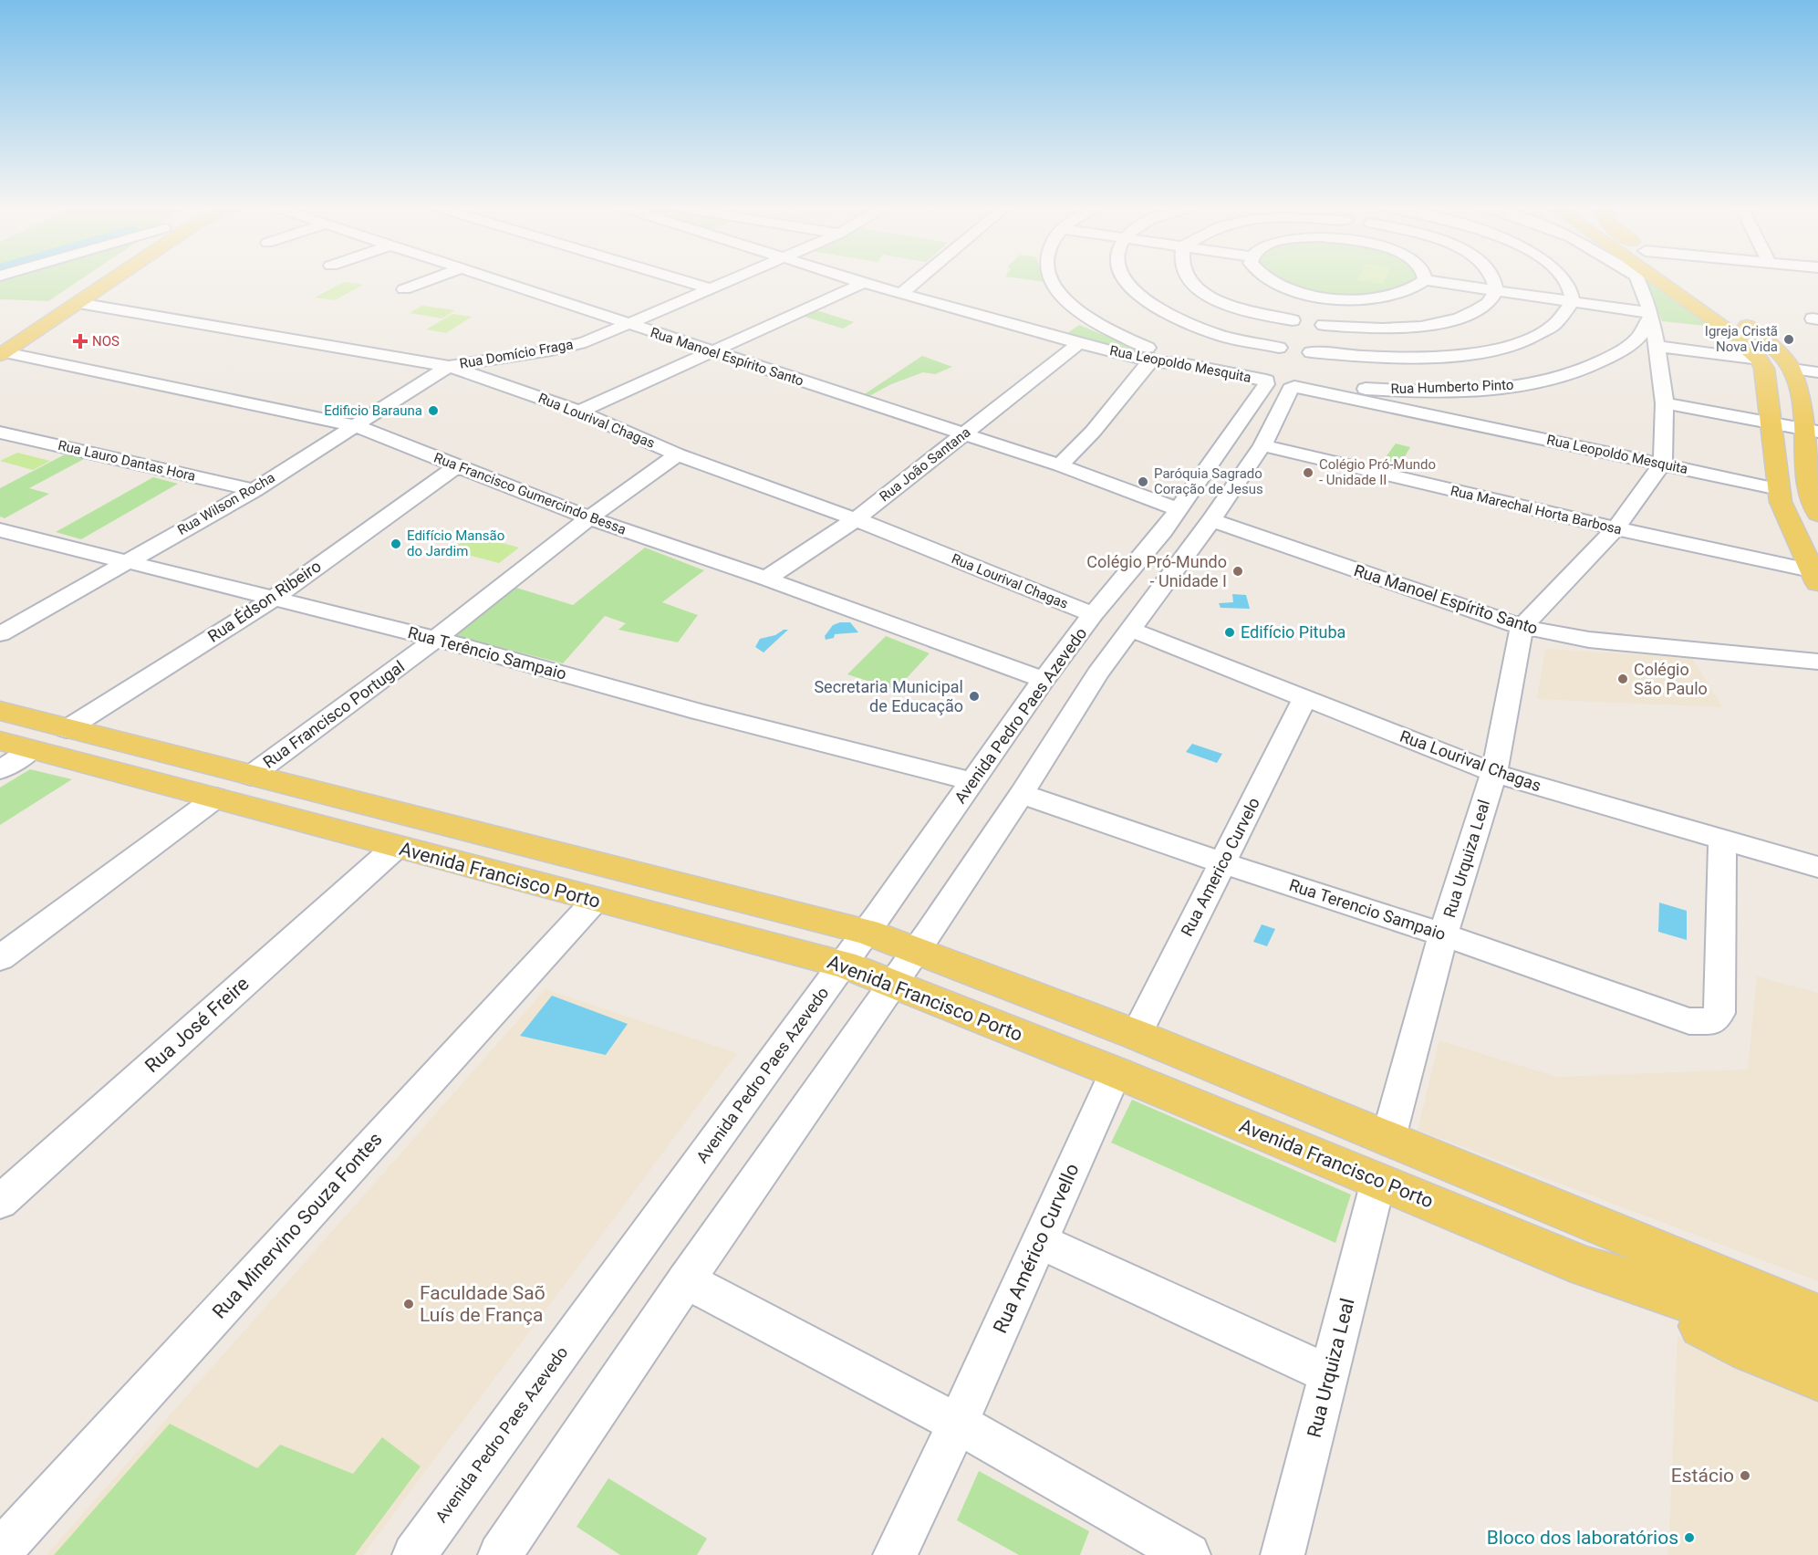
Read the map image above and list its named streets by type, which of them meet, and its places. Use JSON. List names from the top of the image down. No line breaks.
{"streets":{"main road":["Avenida Francisco Porto"],"street":["Rua Domício Fraga","Rua Manoel Espírito Santo","Rua Leopoldo Mesquita","Rua Humberto Pinto","Rua Lourival Chagas","Rua Lauro Dantas Hora","Rua João Santana","Rua Francisco Gumercindo Bessa","Rua Wilson Rocha","Rua Marechal Horta Barbosa","Rua Édson Ribeiro","Rua Terêncio Sampaio","Rua Francisco Portugal","Avenida Pedro Paes Azevedo","Rua Urquiza Leal","Rua Americo Curvelo","Rua Terencio Sampaio","Rua José Freire","Rua Minervino Souza Fontes","Rua Américo Curvello"]},"crossings":[["Rua Domício Fraga","Rua Manoel Espírito Santo"],["Rua Domício Fraga","Rua Lourival Chagas"],["Rua Domício Fraga","Rua Wilson Rocha"],["Rua Manoel Espírito Santo","Rua João Santana"],["Rua Manoel Espírito Santo","Avenida Pedro Paes Azevedo"],["Rua Manoel Espírito Santo","Rua Urquiza Leal"],["Rua Leopoldo Mesquita","Rua Humberto Pinto"],["Rua Leopoldo Mesquita","Rua João Santana"],["Rua Leopoldo Mesquita","Avenida Pedro Paes Azevedo"],["Rua Lourival Chagas","Rua João Santana"],["Rua Lourival Chagas","Rua Wilson Rocha"],["Rua Lourival Chagas","Rua Francisco Portugal"],["Rua Lourival Chagas","Avenida Pedro Paes Azevedo"],["Rua Lourival Chagas","Rua Urquiza Leal"],["Rua Lourival Chagas","Rua Americo Curvelo"],["Rua Lourival Chagas","Rua Terencio Sampaio"],["Rua Lauro Dantas Hora","Rua Wilson Rocha"],["Rua João Santana","Rua Francisco Gumercindo Bessa"],["Rua Francisco Gumercindo Bessa","Rua Wilson Rocha"],["Rua Francisco Gumercindo Bessa","Rua Édson Ribeiro"],["Rua Francisco Gumercindo Bessa","Rua Francisco Portugal"],["Rua Francisco Gumercindo Bessa","Avenida Pedro Paes Azevedo"],["Rua Wilson Rocha","Rua Terêncio Sampaio"],["Rua Édson Ribeiro","Rua Terêncio Sampaio"],["Rua Édson Ribeiro","Avenida Francisco Porto"],["Rua Terêncio Sampaio","Rua Francisco Portugal"],["Rua Terêncio Sampaio","Avenida Pedro Paes Azevedo"],["Rua Francisco Portugal","Avenida Francisco Porto"],["Avenida Pedro Paes Azevedo","Avenida Francisco Porto"],["Rua Urquiza Leal","Avenida Francisco Porto"],["Rua Urquiza Leal","Rua Terencio Sampaio"],["Rua Americo Curvelo","Avenida Francisco Porto"],["Rua Americo Curvelo","Rua Terencio Sampaio"],["Avenida Francisco Porto","Rua José Freire"],["Avenida Francisco Porto","Rua Minervino Souza Fontes"],["Avenida Francisco Porto","Rua Américo Curvello"]],"places":{"other":["Igreja Cristã Nova Vida","Edificio Barauna","Colégio Pró-Mundo - Unidade II","Paróquia Sagrado Coração de Jesus","Edifício Mansão do Jardim","Colégio Pró-Mundo - Unidade I","Edifício Pituba","Colégio São Paulo","Secretaria Municipal de Educação","Faculdade Saõ Luís de França","Estácio","Bloco dos laboratórios"],"health":["NOS"]}}
